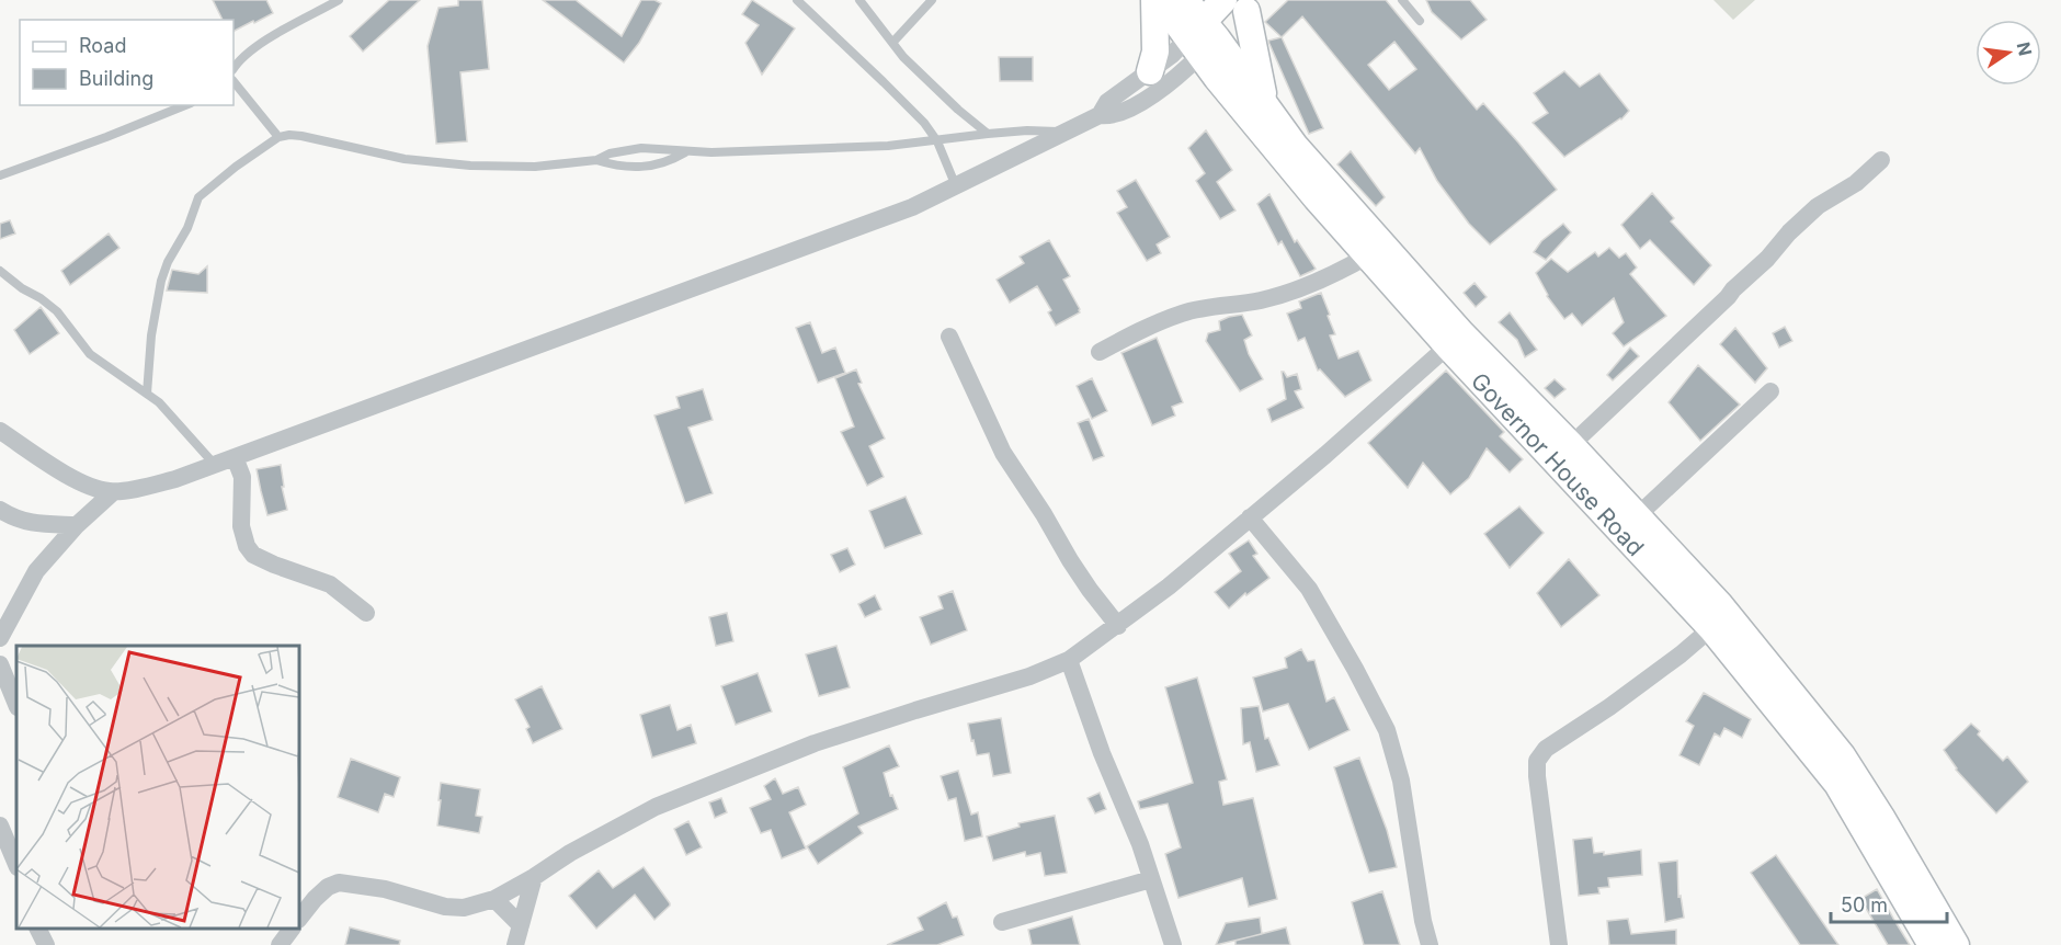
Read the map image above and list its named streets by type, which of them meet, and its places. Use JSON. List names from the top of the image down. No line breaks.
{"streets":{"main road":["Governor House Road"]},"legend":["Road","Building"],"scale_bar":"50 m","north":"right"}
